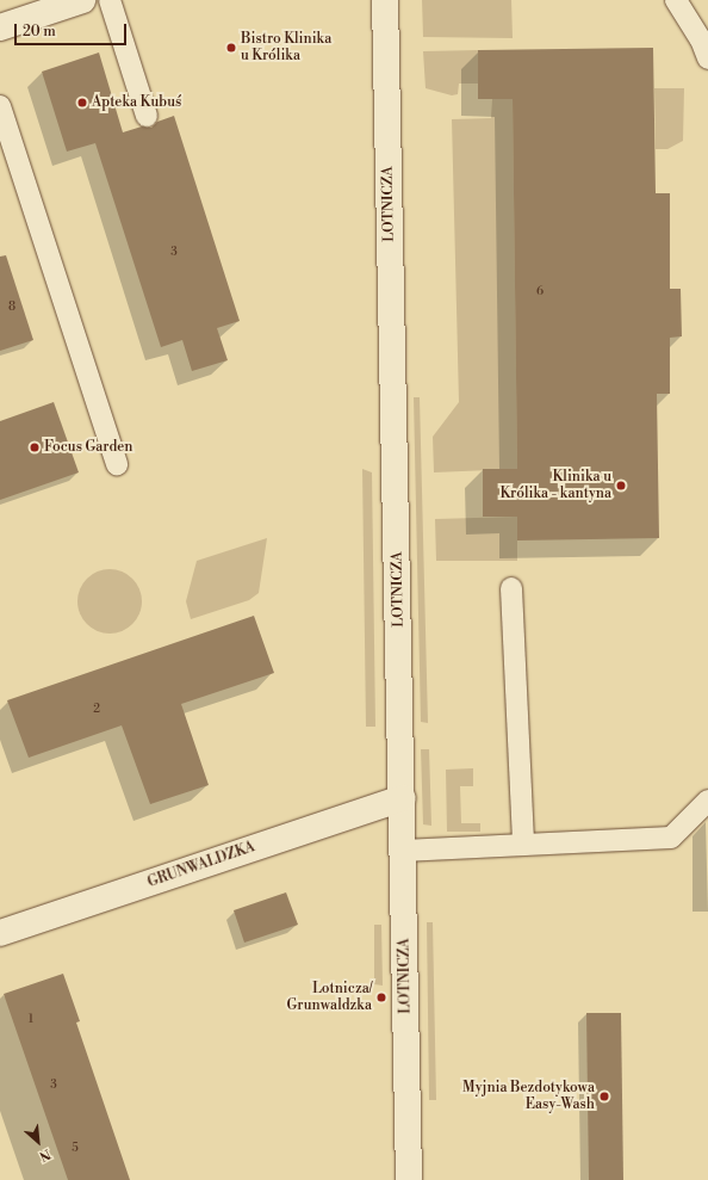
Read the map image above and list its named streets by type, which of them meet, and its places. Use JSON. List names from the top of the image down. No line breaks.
{"streets":{"street":["LOTNICZA","GRUNWALDZKA"]},"crossings":[["LOTNICZA","GRUNWALDZKA"]],"places":["Bistro Klinika u Królika","Apteka Kubuś","Focus Garden","Klinika u Królika - kantyna","Lotnicza/ Grunwaldzka","Myjnia Bezdotykowa Easy-Wash"],"house_numbers":["3","6","8","2","1","3","5"],"scale_bar":"20 m","north":"bottom right"}
